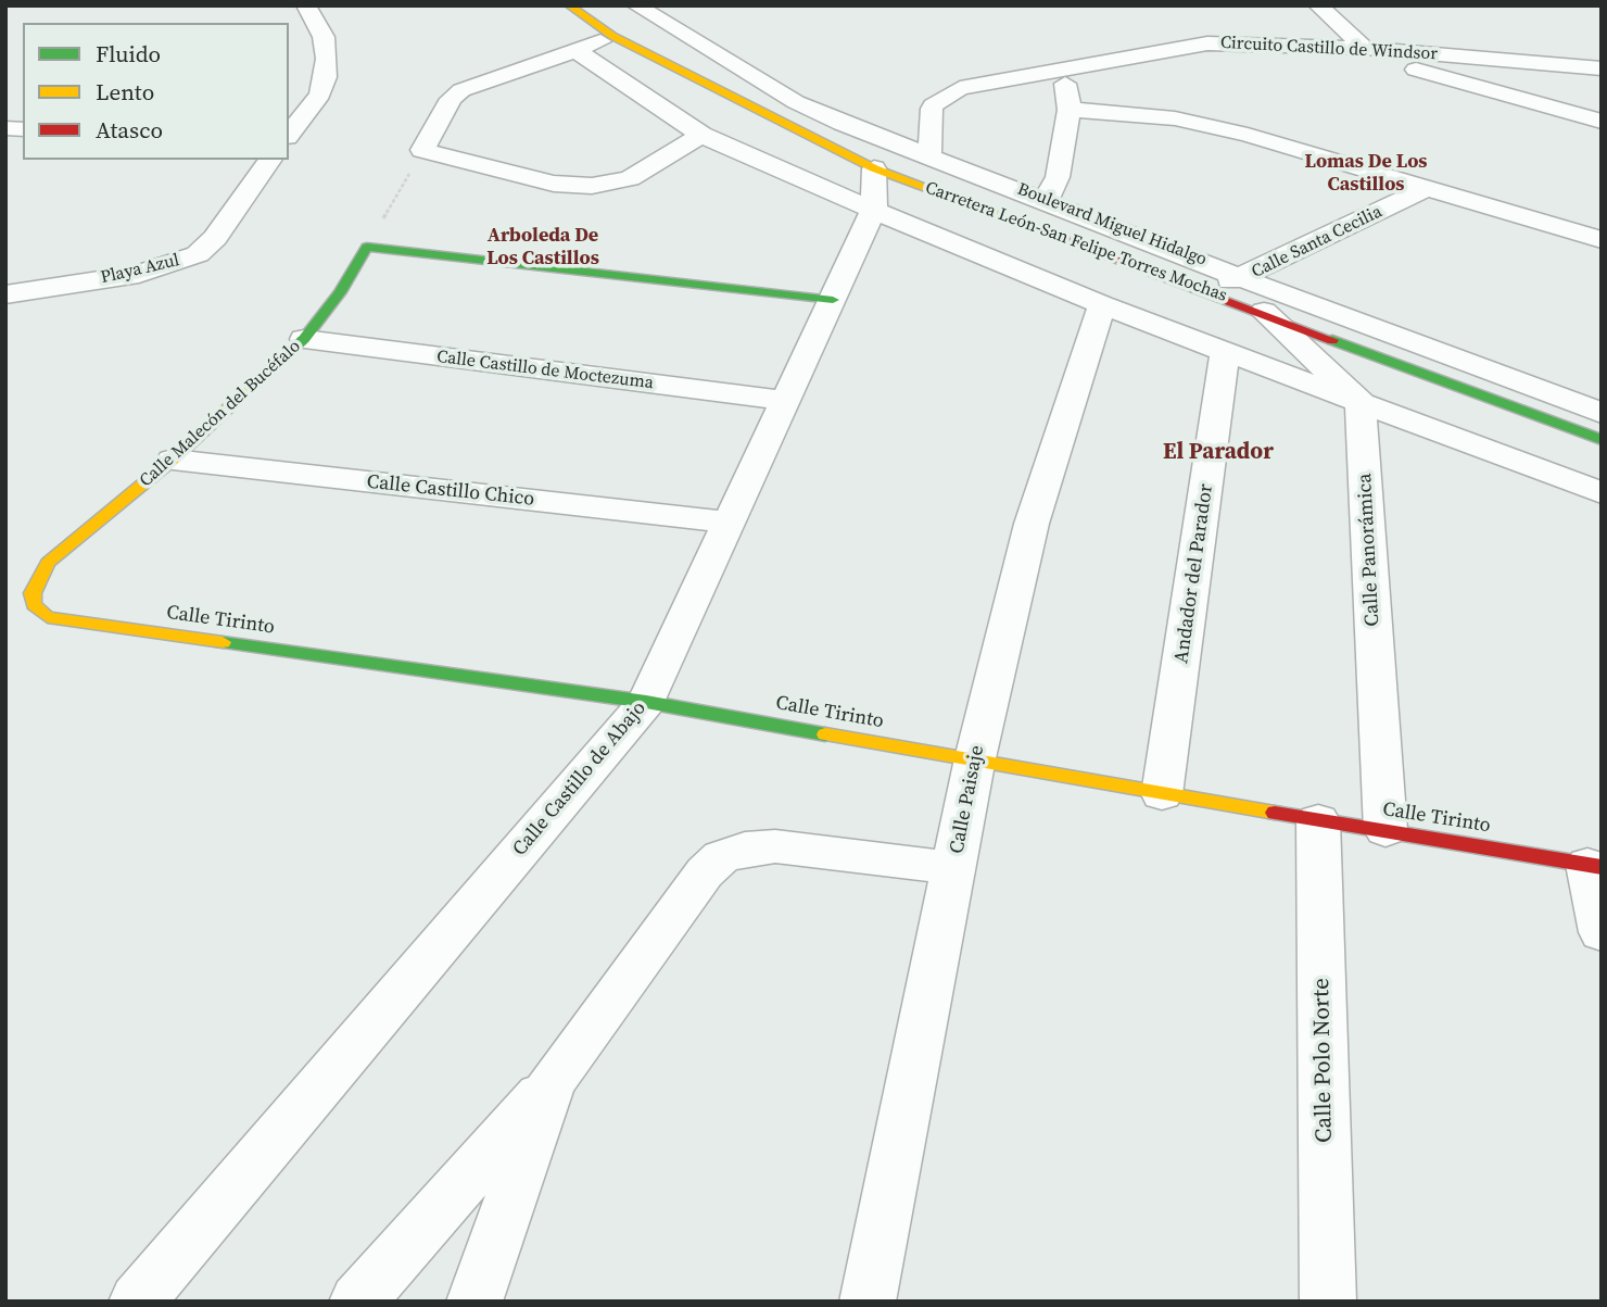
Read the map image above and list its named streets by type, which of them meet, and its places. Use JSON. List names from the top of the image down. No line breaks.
{"streets":{"street":["Circuito Castillo de Windsor","Boulevard Miguel Hidalgo","Carretera León-San Felipe Torres Mochas","Calle Santa Cecilia","Playa Azul","Calle Castillo de Moctezuma","Calle Malecón del Bucéfalo","Calle Castillo Chico","Calle Panorámica","Andador del Parador","Calle Tirinto","Calle Castillo de Abajo","Calle Paisaje","Calle Polo Norte"]},"crossings":[["Circuito Castillo de Windsor","Boulevard Miguel Hidalgo"],["Boulevard Miguel Hidalgo","Calle Santa Cecilia"],["Carretera León-San Felipe Torres Mochas","Calle Santa Cecilia"],["Carretera León-San Felipe Torres Mochas","Calle Castillo de Abajo"],["Calle Castillo de Moctezuma","Calle Malecón del Bucéfalo"],["Calle Castillo de Moctezuma","Calle Castillo de Abajo"],["Calle Malecón del Bucéfalo","Calle Castillo Chico"],["Calle Malecón del Bucéfalo","Calle Tirinto"],["Calle Castillo Chico","Calle Castillo de Abajo"],["Calle Panorámica","Calle Tirinto"],["Andador del Parador","Calle Tirinto"],["Calle Tirinto","Calle Castillo de Abajo"],["Calle Tirinto","Calle Paisaje"],["Calle Tirinto","Calle Polo Norte"]],"districts":["Lomas De Los Castillos","Arboleda De Los Castillos","El Parador"],"legend":["Fluido","Lento","Atasco"]}
